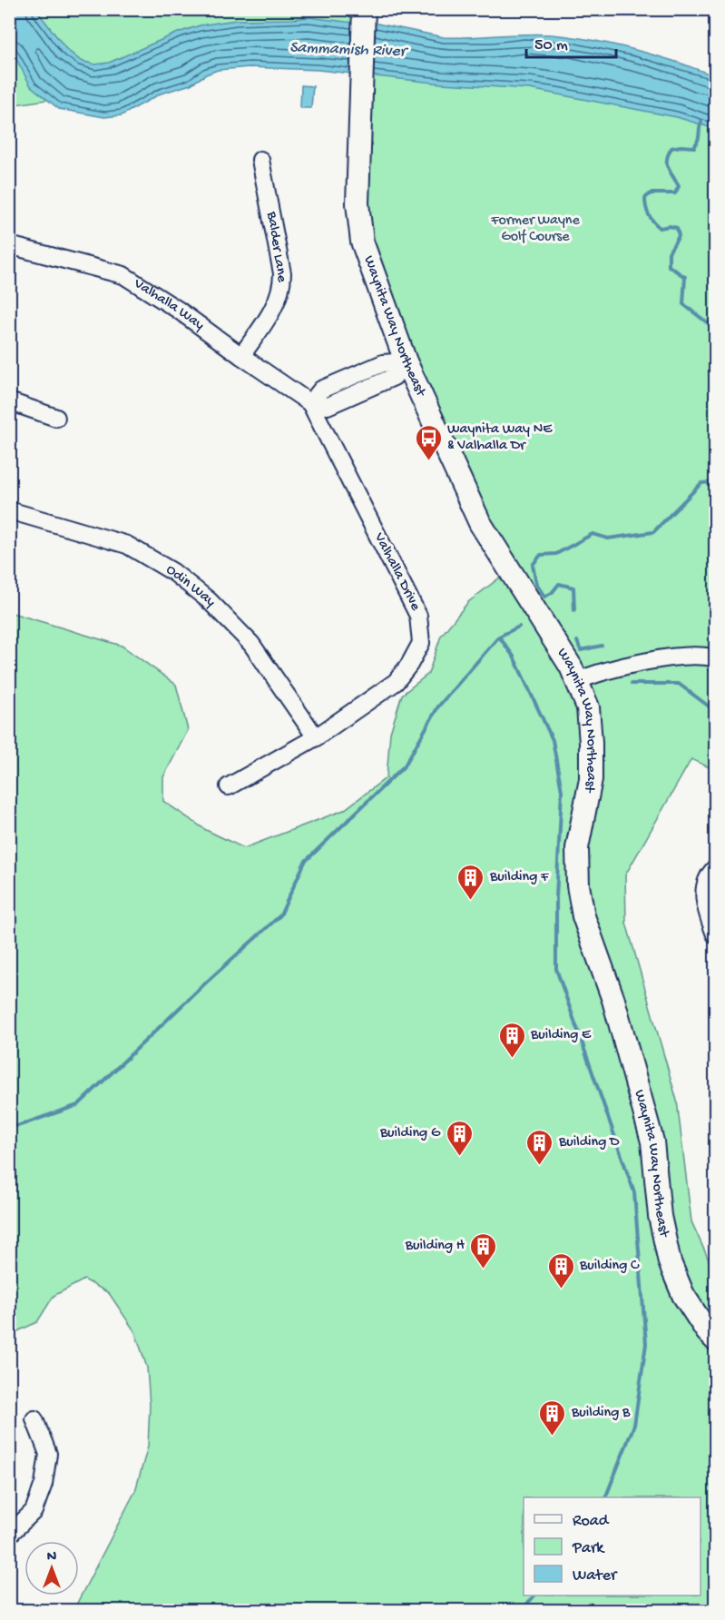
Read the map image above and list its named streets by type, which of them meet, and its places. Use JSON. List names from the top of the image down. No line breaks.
{"streets":{"main road":["Waynita Way Northeast"],"street":["Balder Lane","Valhalla Way","Valhalla Drive","Odin Way"]},"crossings":[["Balder Lane","Valhalla Way"],["Valhalla Way","Valhalla Drive"],["Valhalla Drive","Odin Way"]],"water":["Sammamish River"],"parks":["Former Wayne Golf Course"],"places":{"bus stop":["Waynita Way NE & Valhalla Dr"],"building":["Building F","Building E","Building G","Building D","Building H","Building C","Building B"]},"legend":["Road","Park","Water"],"scale_bar":"50 m","north":"top"}
